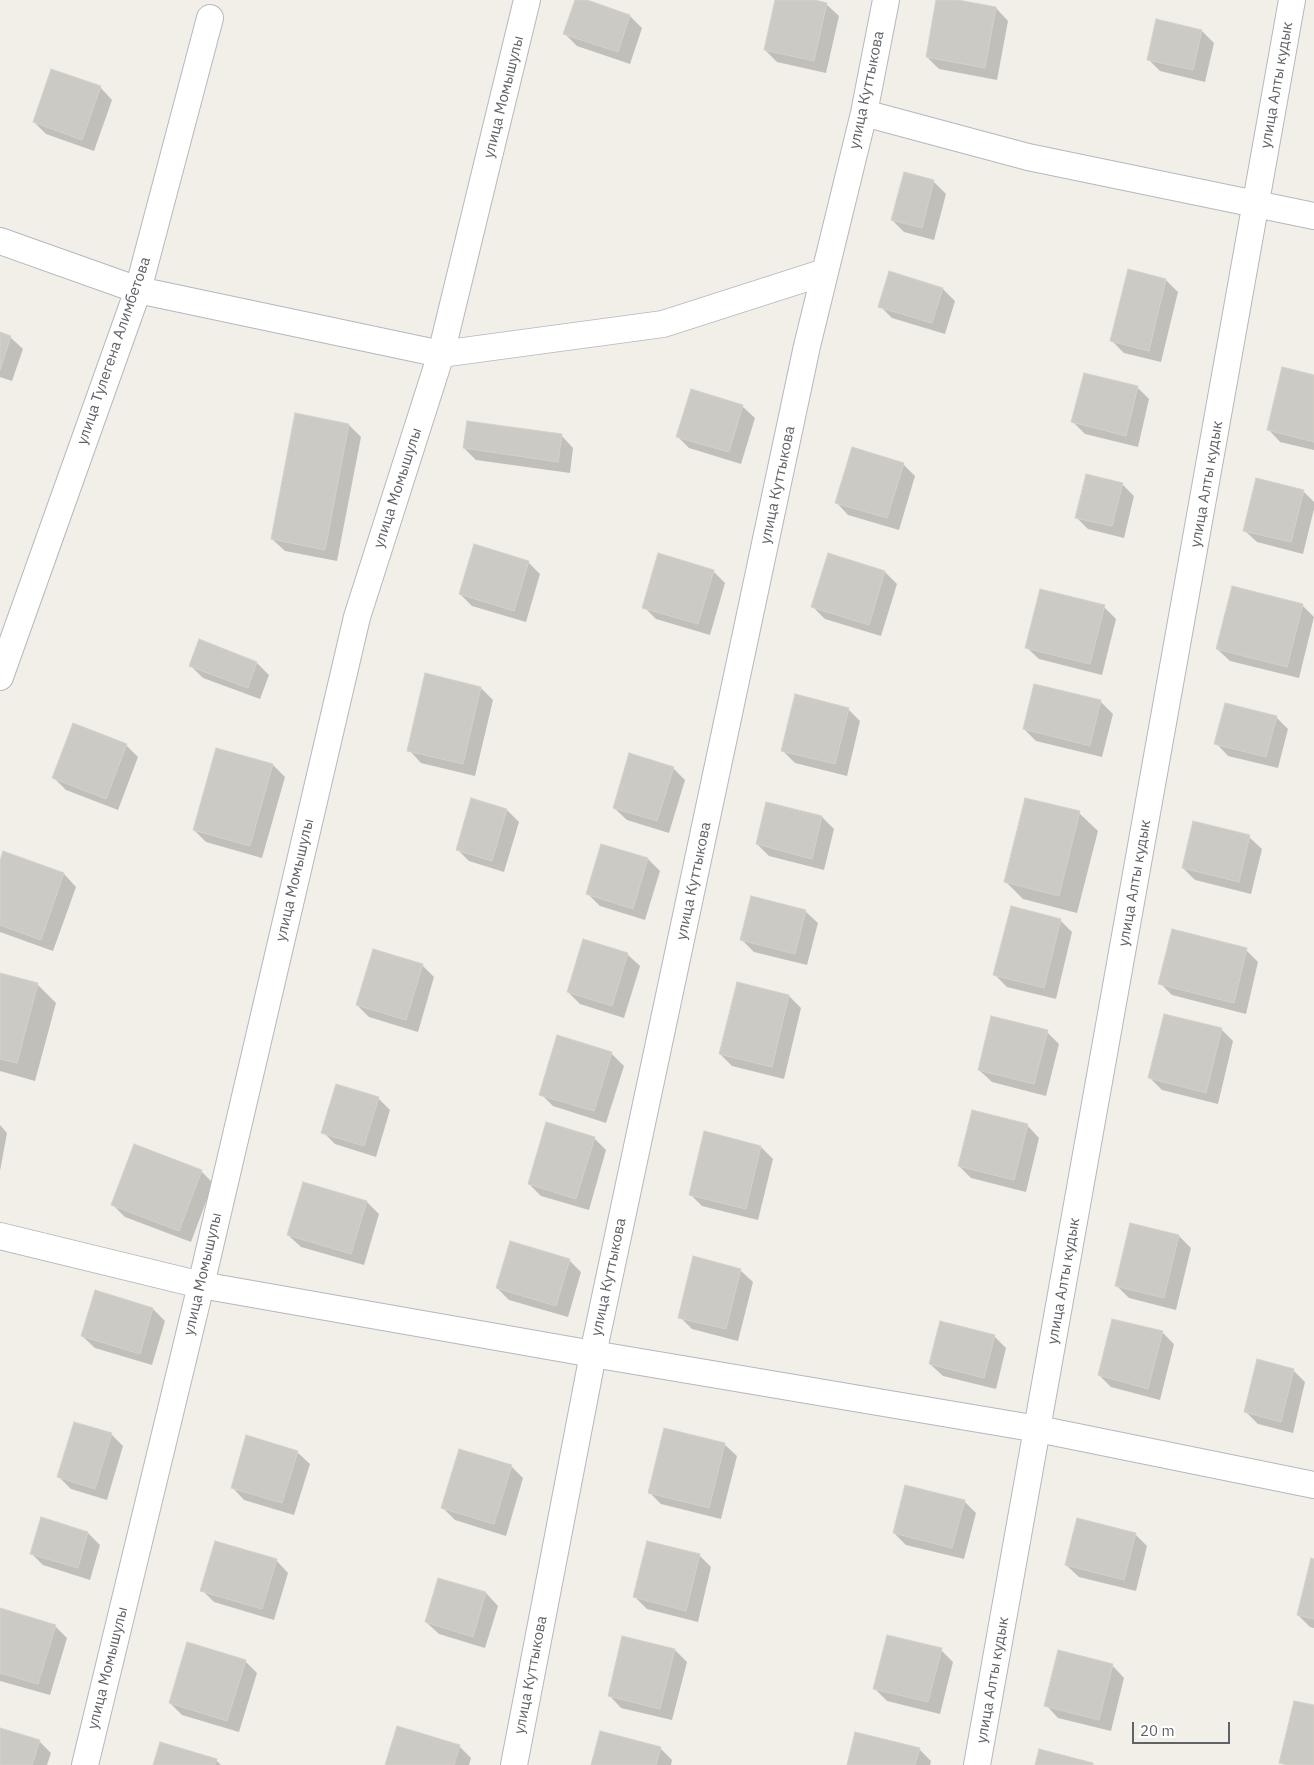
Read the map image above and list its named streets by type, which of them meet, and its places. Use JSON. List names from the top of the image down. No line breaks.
{"streets":{"street":["улица Алты кудык","улица Куттыкова","улица Момышулы","улица Тулегена Алимбетова"]},"scale_bar":"20 m"}
